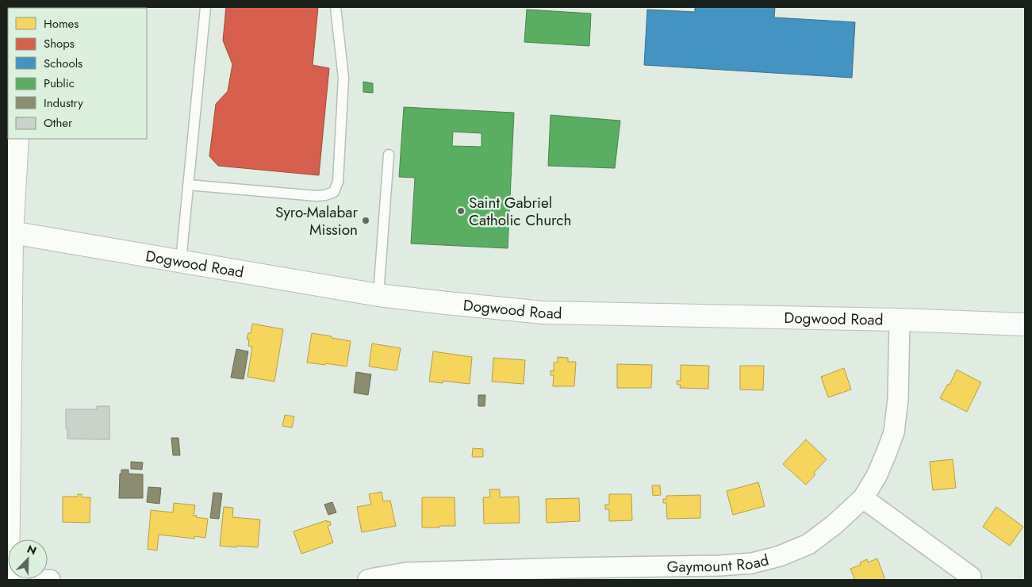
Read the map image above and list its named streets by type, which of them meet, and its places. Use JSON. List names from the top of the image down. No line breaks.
{"streets":{"main road":["Dogwood Road"],"street":["Gaymount Road"]},"crossings":[["Dogwood Road","Gaymount Road"]],"places":["Saint Gabriel Catholic Church","Syro-Malabar Mission"],"legend":["Homes","Shops","Schools","Public","Industry","Other"],"north":"top right"}
